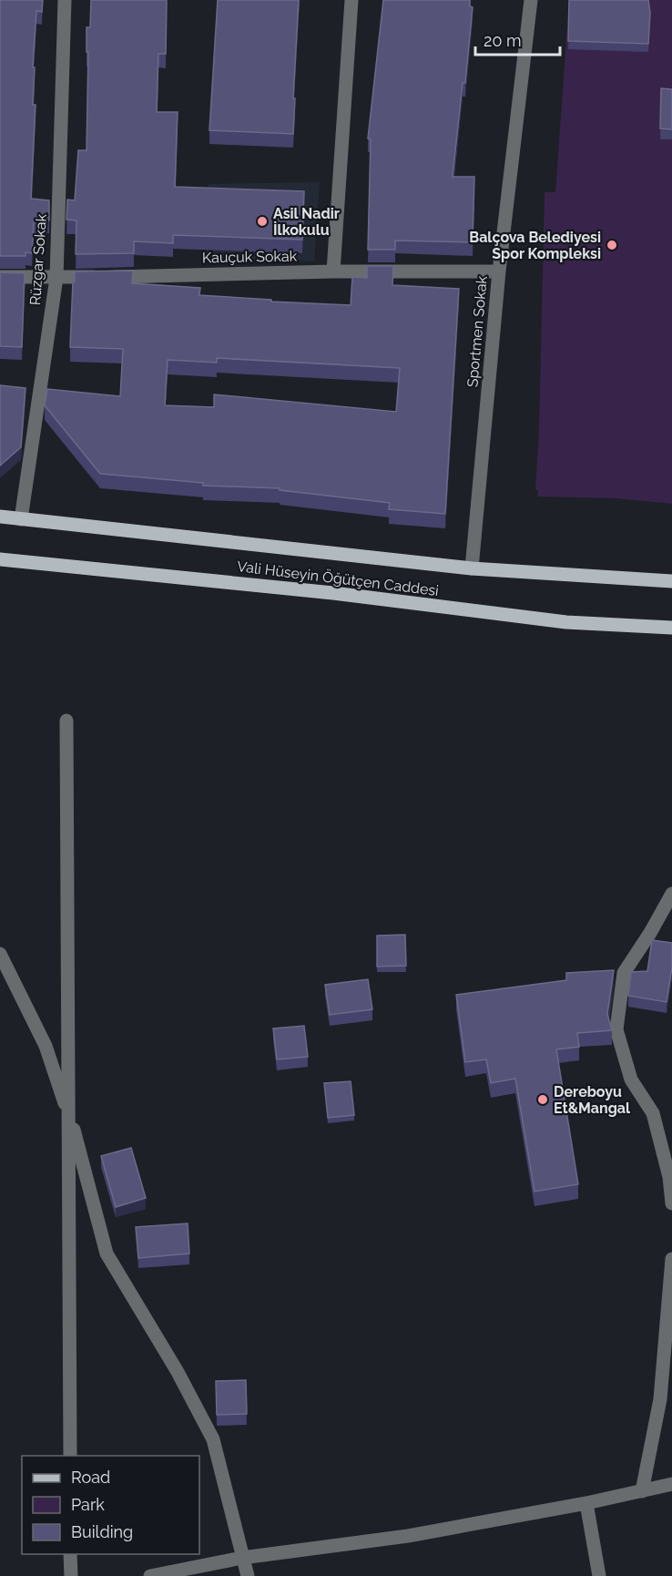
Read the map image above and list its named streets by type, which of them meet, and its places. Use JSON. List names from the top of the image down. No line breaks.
{"streets":{"main road":["Vali Hüseyin Öğütçen Caddesi"],"street":["Kauçuk Sokak","Rüzgar Sokak","Sportmen Sokak"]},"crossings":[["Kauçuk Sokak","Rüzgar Sokak"],["Kauçuk Sokak","Sportmen Sokak"],["Rüzgar Sokak","Vali Hüseyin Öğütçen Caddesi"],["Sportmen Sokak","Vali Hüseyin Öğütçen Caddesi"]],"places":["Asil Nadir İlkokulu","Balçova Belediyesi Spor Kompleksi","Dereboyu Et&Mangal"],"legend":["Road","Park","Building"],"scale_bar":"20 m"}
